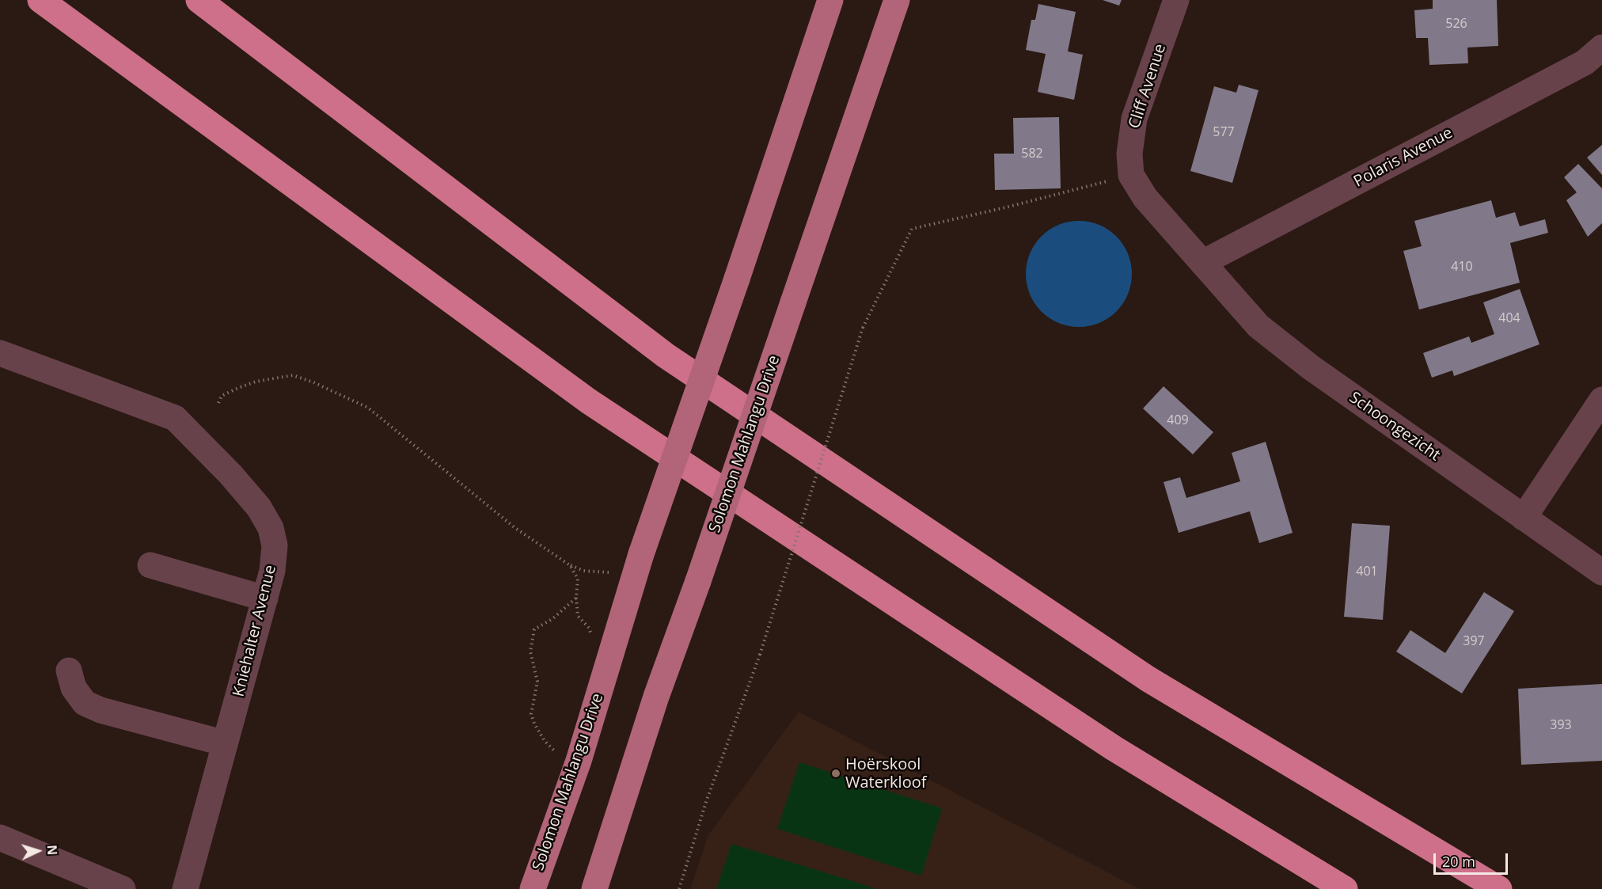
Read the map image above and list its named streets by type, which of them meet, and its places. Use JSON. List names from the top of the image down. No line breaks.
{"streets":{"main road":["Solomon Mahlangu Drive"],"street":["Cliff Avenue","Polaris Avenue","Schoongezicht","Kniehalter Avenue"]},"crossings":[["Cliff Avenue","Polaris Avenue"],["Cliff Avenue","Schoongezicht"],["Polaris Avenue","Schoongezicht"]],"places":["Hoërskool Waterkloof"],"house_numbers":["526","577","582","410","404","409","401","397","393"],"scale_bar":"20 m","north":"right"}
